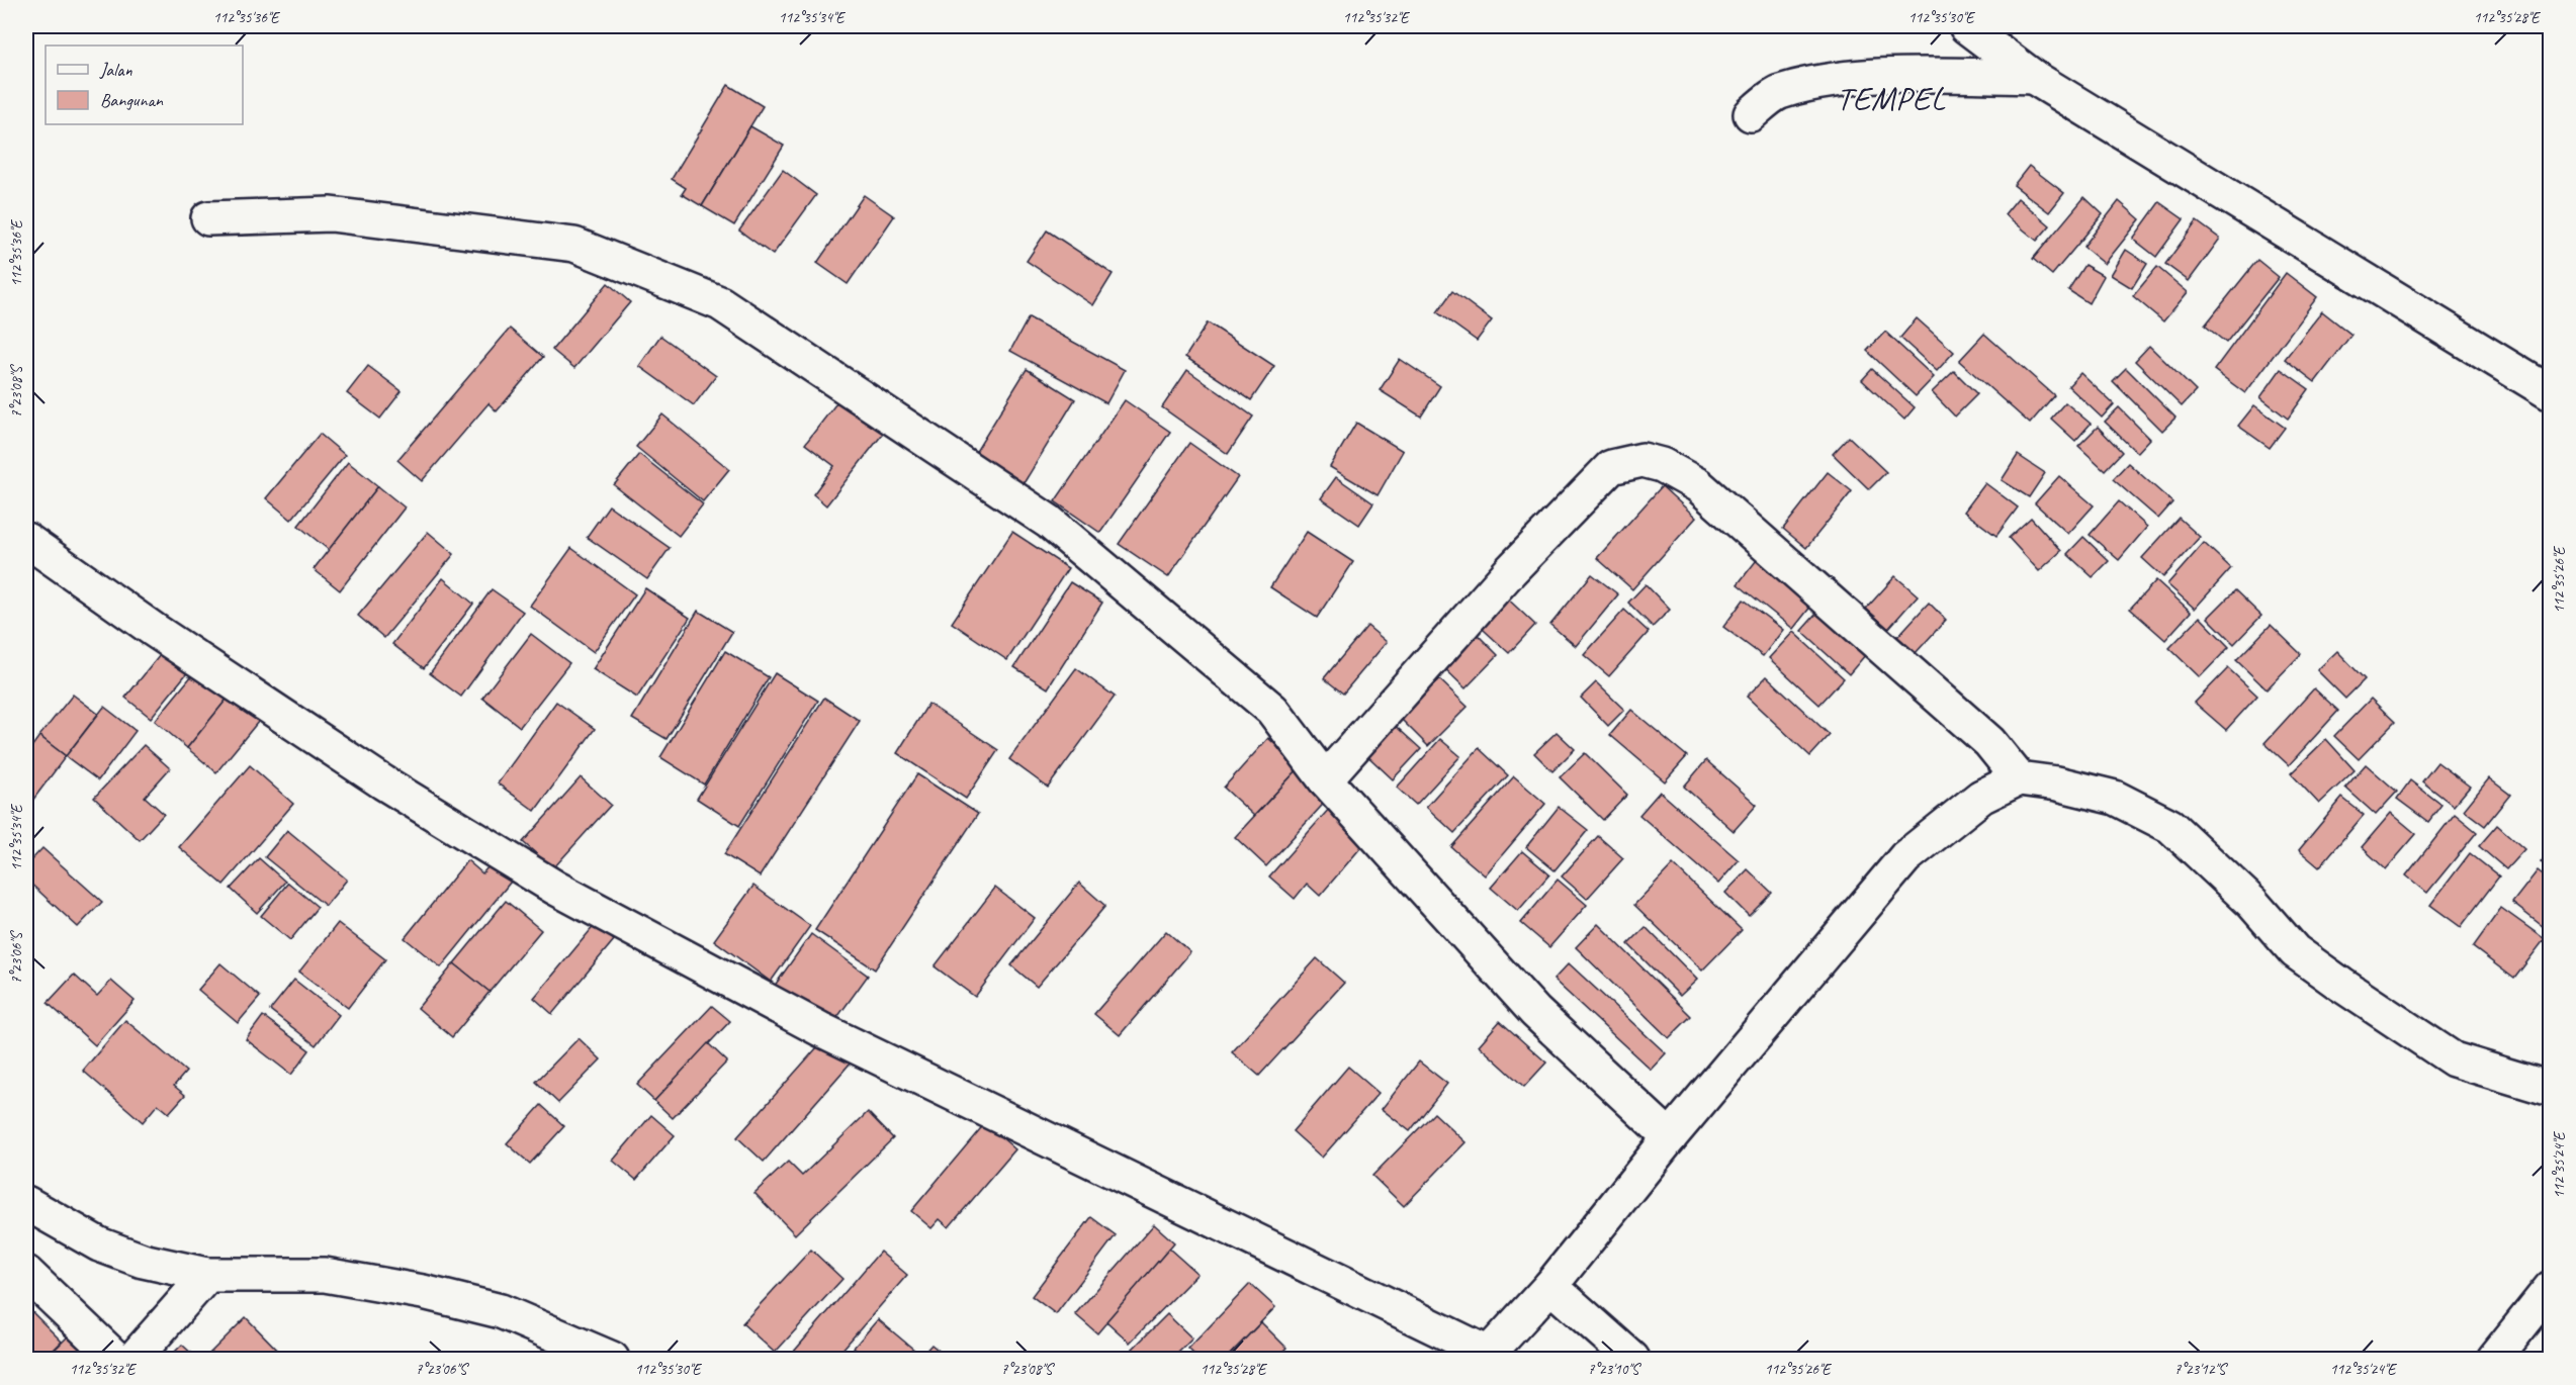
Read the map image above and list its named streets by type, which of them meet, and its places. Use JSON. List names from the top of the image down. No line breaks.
{"districts":["TEMPEL"],"legend":["Jalan","Bangunan"],"coordinates":["112°35'36\"E","112°35'34\"E","112°35'32\"E","112°35'30\"E","112°35'28\"E","7°23'08\"S","112°35'26\"E","7°23'06\"S","112°35'24\"E","7°23'10\"S","7°23'12\"S"]}
